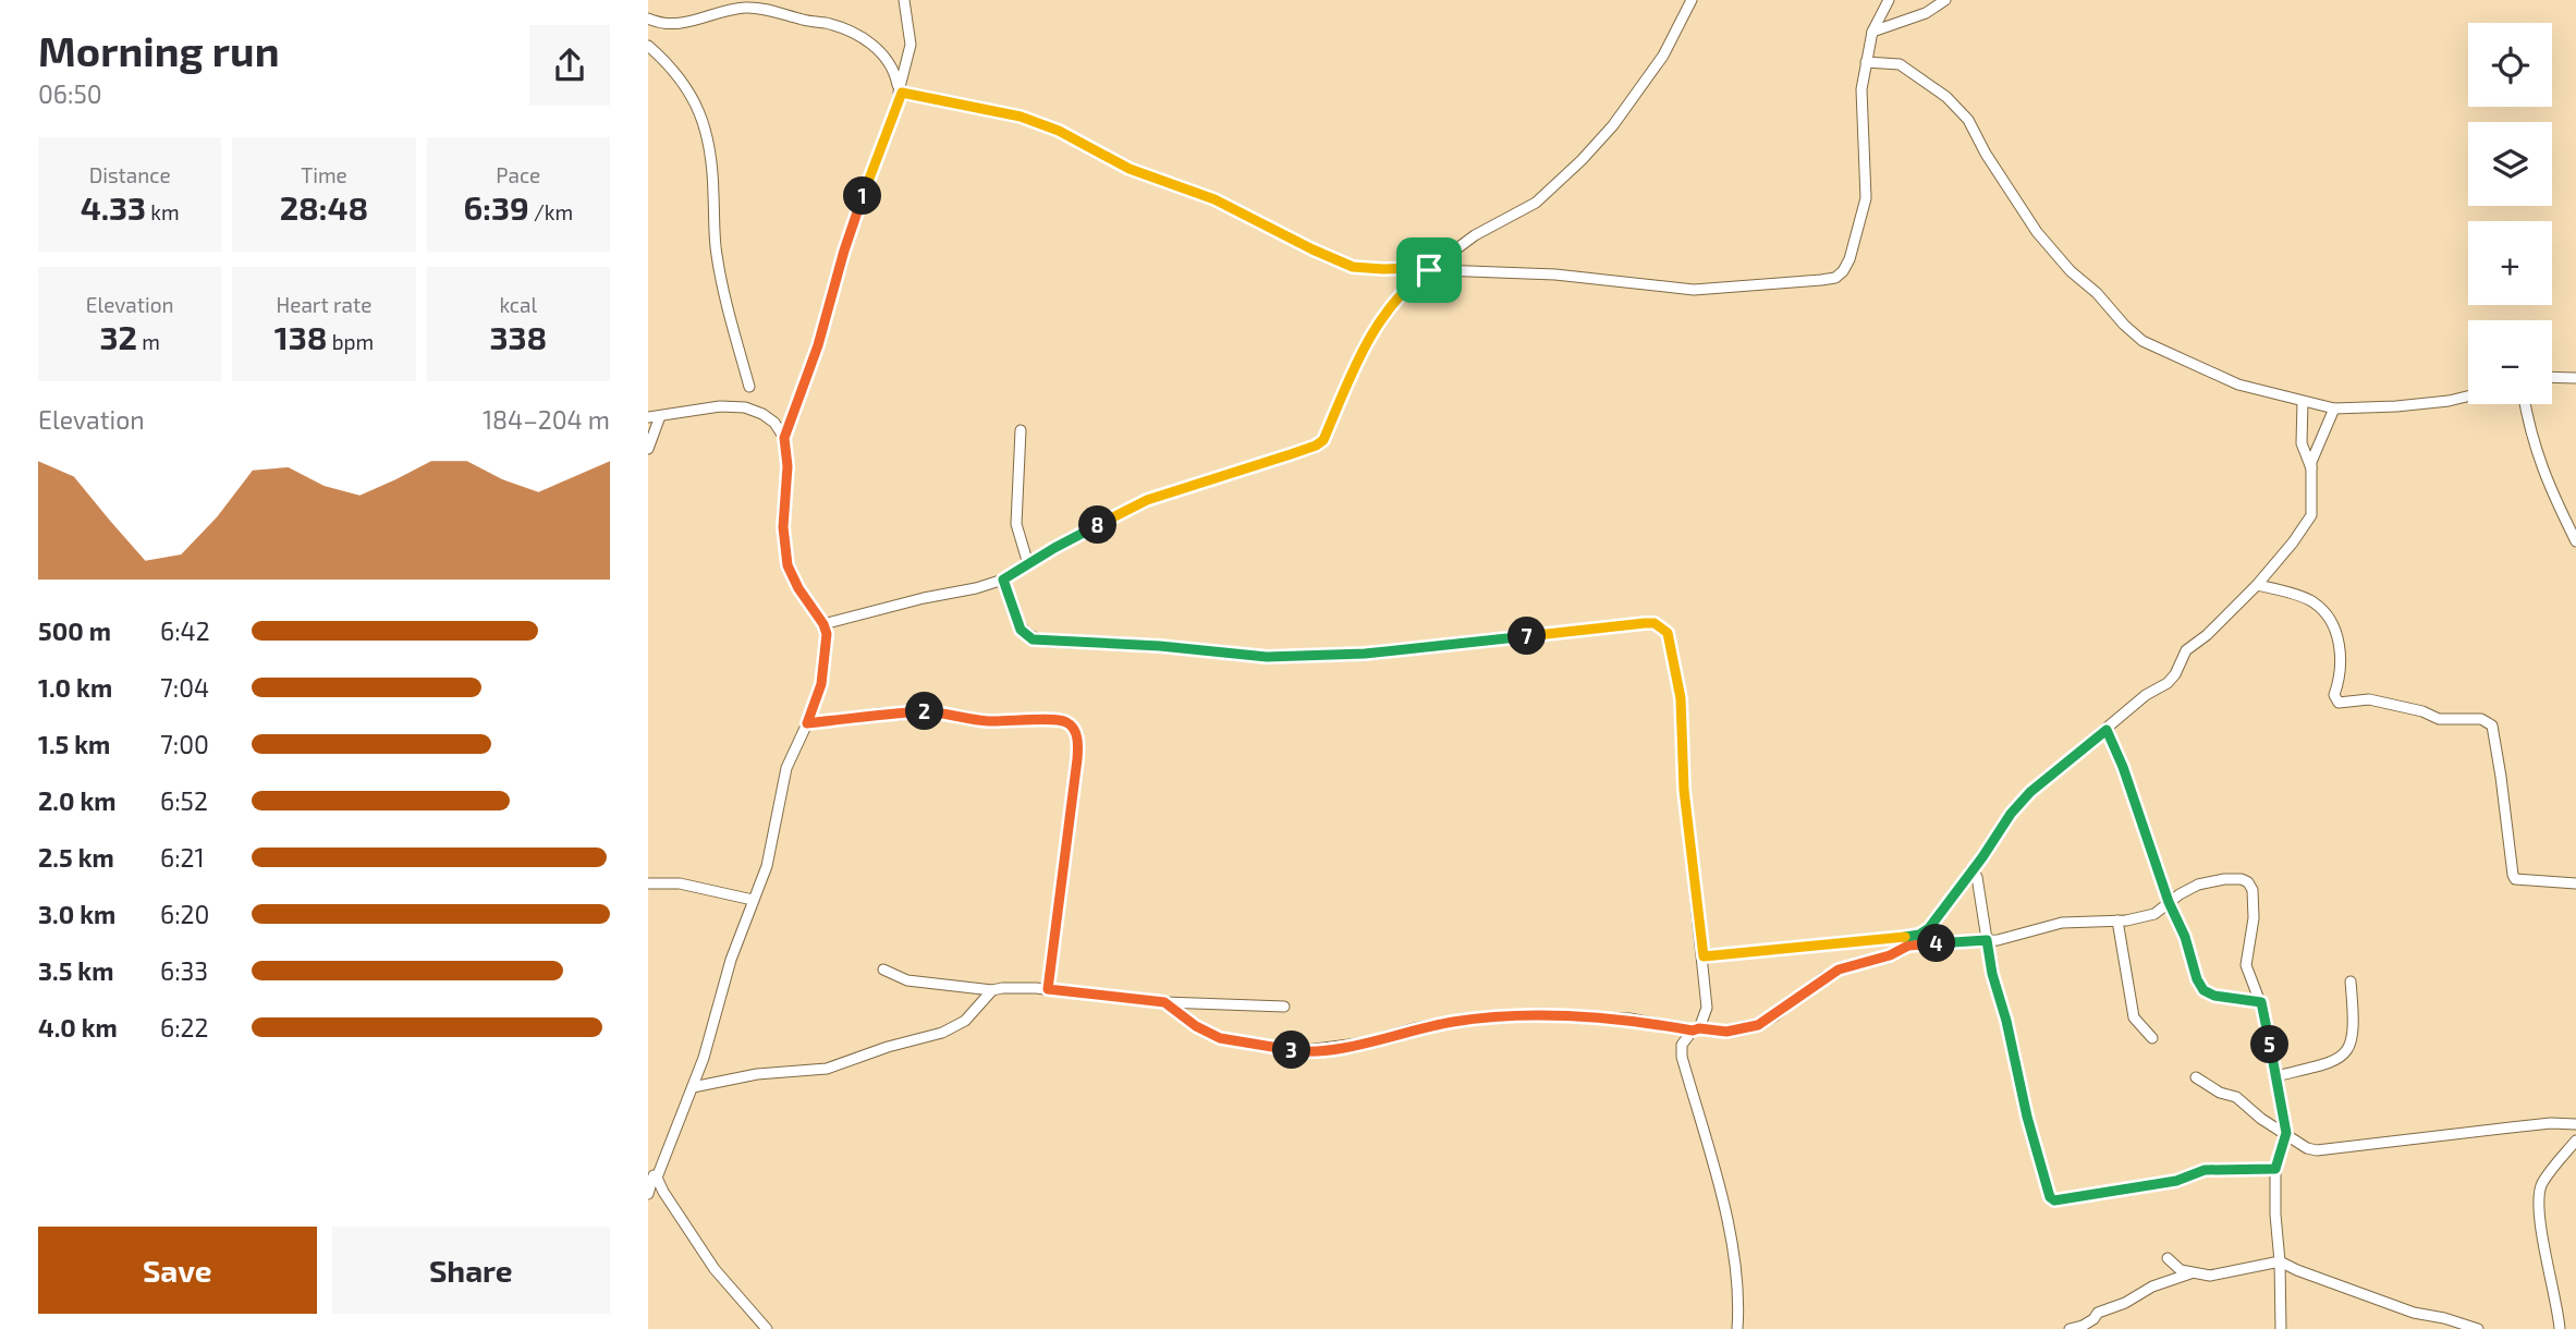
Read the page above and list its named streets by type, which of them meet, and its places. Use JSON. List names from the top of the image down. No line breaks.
{"page":{"heading":["Morning run","06:50"],"map_buttons":["+","−"],"stats":[["Distance","4.33 km"],["Time","28:48"],["Pace","6:39 /km"],["Elevation","32 m"],["Heart rate","138 bpm"],["kcal","338"]],"pins":["1","8","7","2","4","5","3"],"chart":["Elevation","184–204 m"],"list":[{"name":"500 m","note":"6:42"},{"name":"1.0 km","note":"7:04"},{"name":"1.5 km","note":"7:00"},{"name":"2.0 km","note":"6:52"},{"name":"2.5 km","note":"6:21"},{"name":"3.0 km","note":"6:20"},{"name":"3.5 km","note":"6:33"},{"name":"4.0 km","note":"6:22"}],"buttons":["Save","Share"]}}
